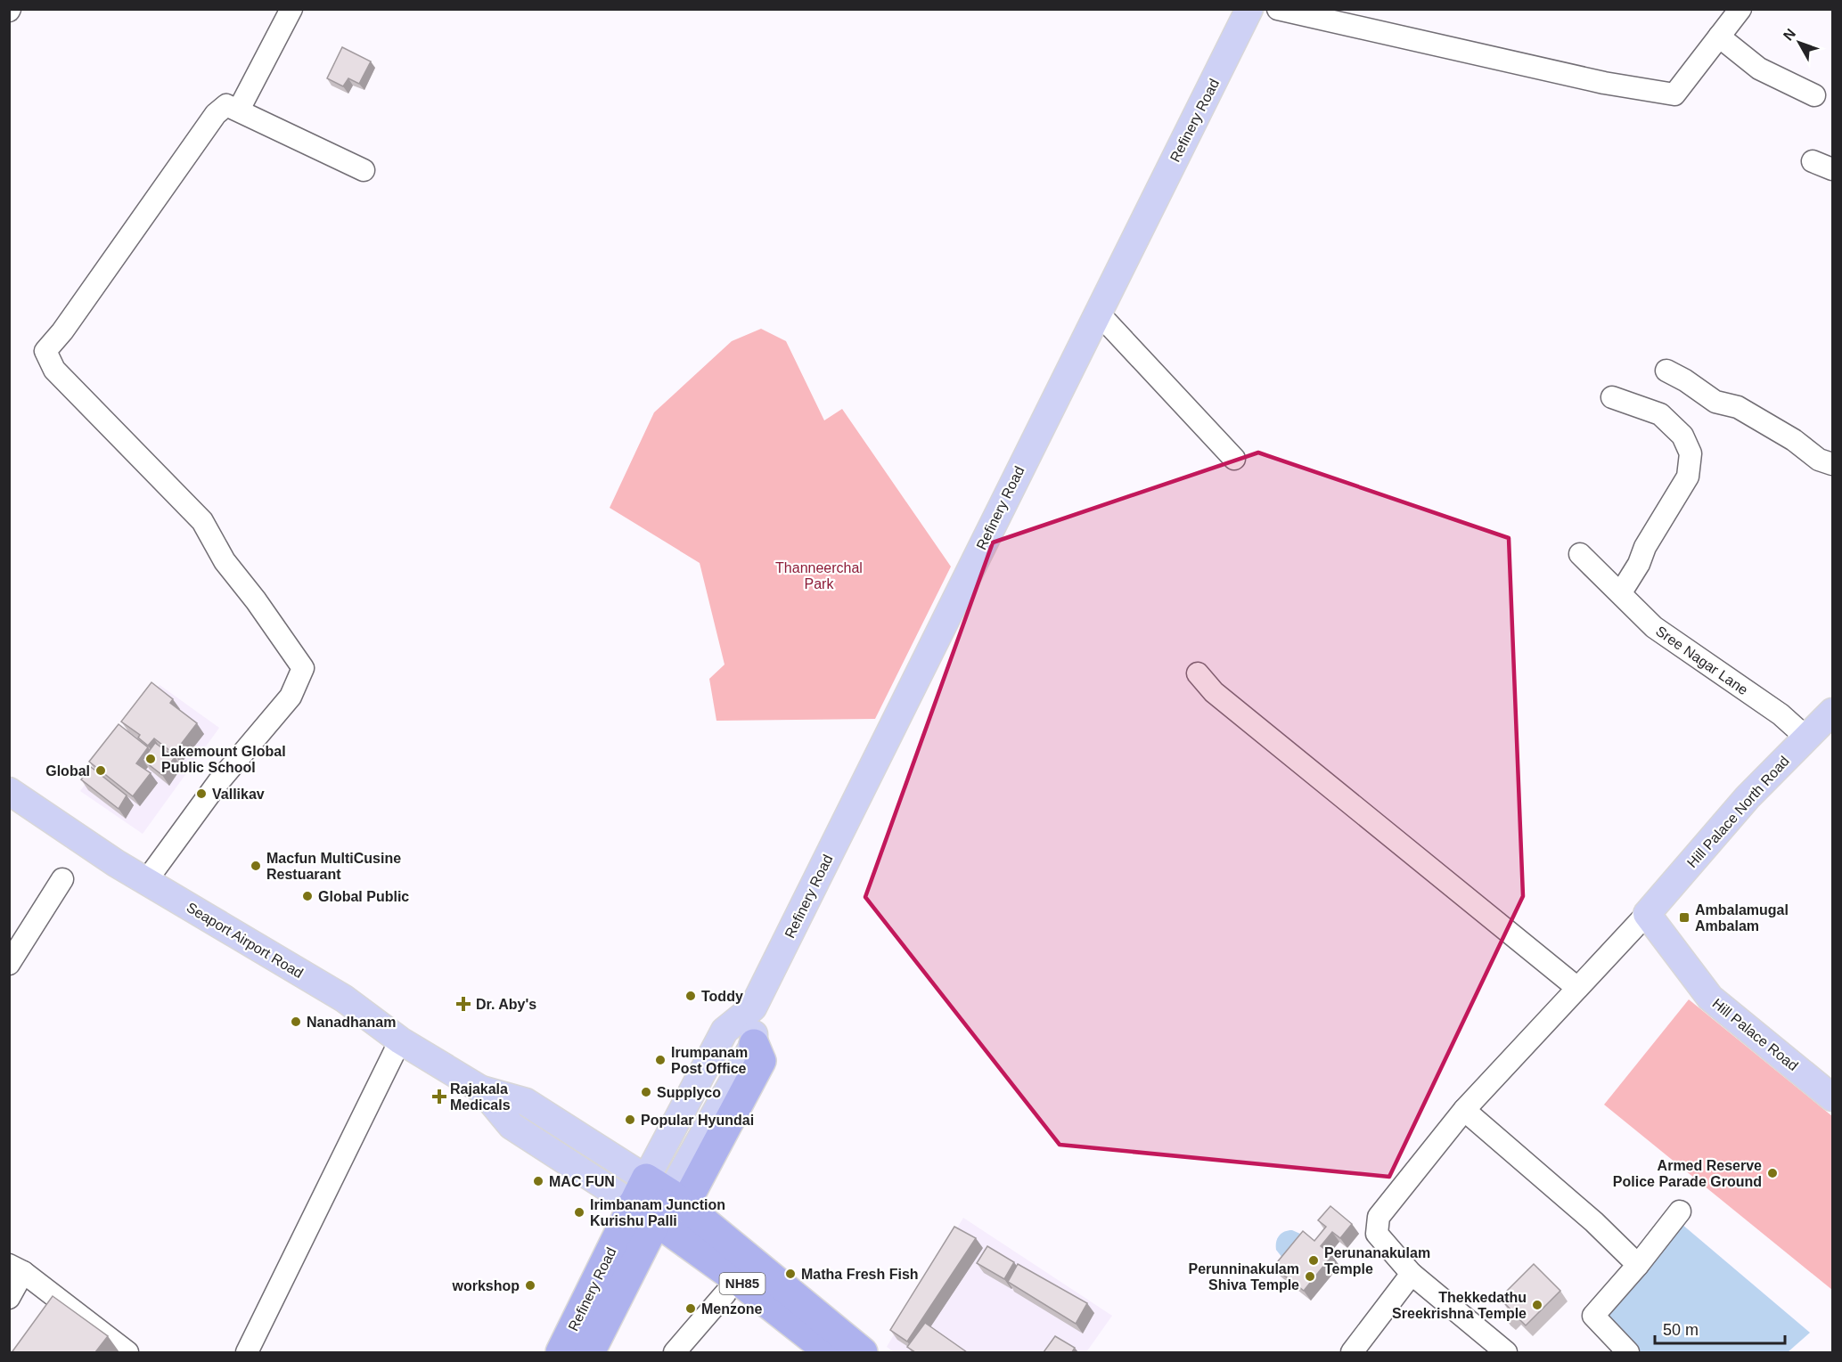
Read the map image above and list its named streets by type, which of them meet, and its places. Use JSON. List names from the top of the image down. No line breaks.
{"streets":{"highway":["Refinery Road","Seaport Airport Road","NH85"],"main road":["Hill Palace North Road","Hill Palace Road"],"street":["Sree Nagar Lane"]},"crossings":[["Refinery Road","Seaport Airport Road"],["Sree Nagar Lane","Hill Palace North Road"],["Hill Palace North Road","Hill Palace Road"]],"parks":["Thanneerchal Park"],"places":{"other":["Lakemount Global Public School","Global","Vallikav","Macfun MultiCusine Restuarant","Global Public","Toddy","Nanadhanam","Irumpanam Post Office","Supplyco","Popular Hyundai","Armed Reserve Police Parade Ground","MAC FUN","Irimbanam Junction Kurishu Palli","Perunanakulam Temple","Matha Fresh Fish","Perunninakulam Shiva Temple","workshop","Thekkedathu Sreekrishna Temple","Menzone"],"transit":["Ambalamugal Ambalam"],"health":["Dr. Aby's","Rajakala Medicals"]},"scale_bar":"50 m","north":"top left"}
